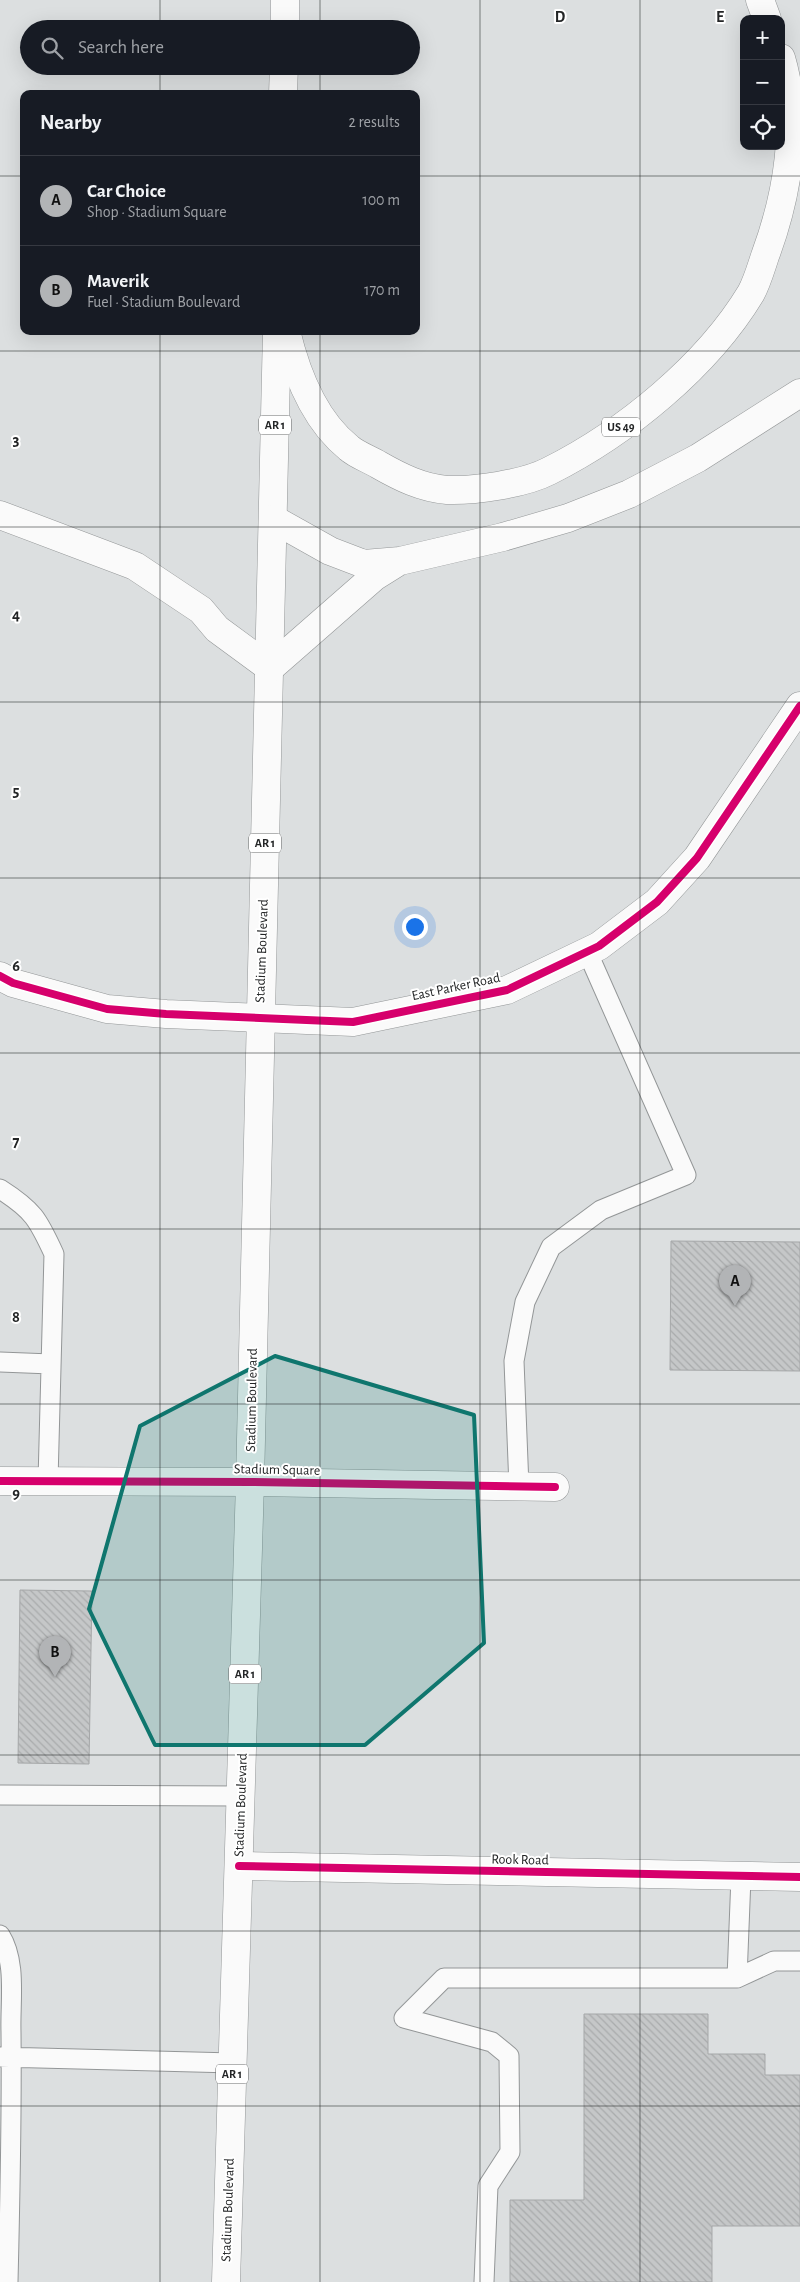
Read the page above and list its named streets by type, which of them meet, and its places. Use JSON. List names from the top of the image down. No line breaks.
{"streets":{"main road":["AR 1","US 49","Stadium Boulevard","East Parker Road","Stadium Square","Rook Road"]},"crossings":[["AR 1","Stadium Boulevard"],["Stadium Boulevard","East Parker Road"],["Stadium Boulevard","Stadium Square"],["Stadium Boulevard","Rook Road"]],"page":{"map_buttons":["+","−"],"search":"Search here","heading":["Nearby","2 results"],"list":[{"mark":"A","name":"Car Choice","note":"Shop · Stadium Square","value":"100 m"},{"mark":"B","name":"Maverik","note":"Fuel · Stadium Boulevard","value":"170 m"}],"pins":["A","B"]},"grid":{"columns":["D","E"],"rows":["3","4","5","6","7","8","9"]}}
